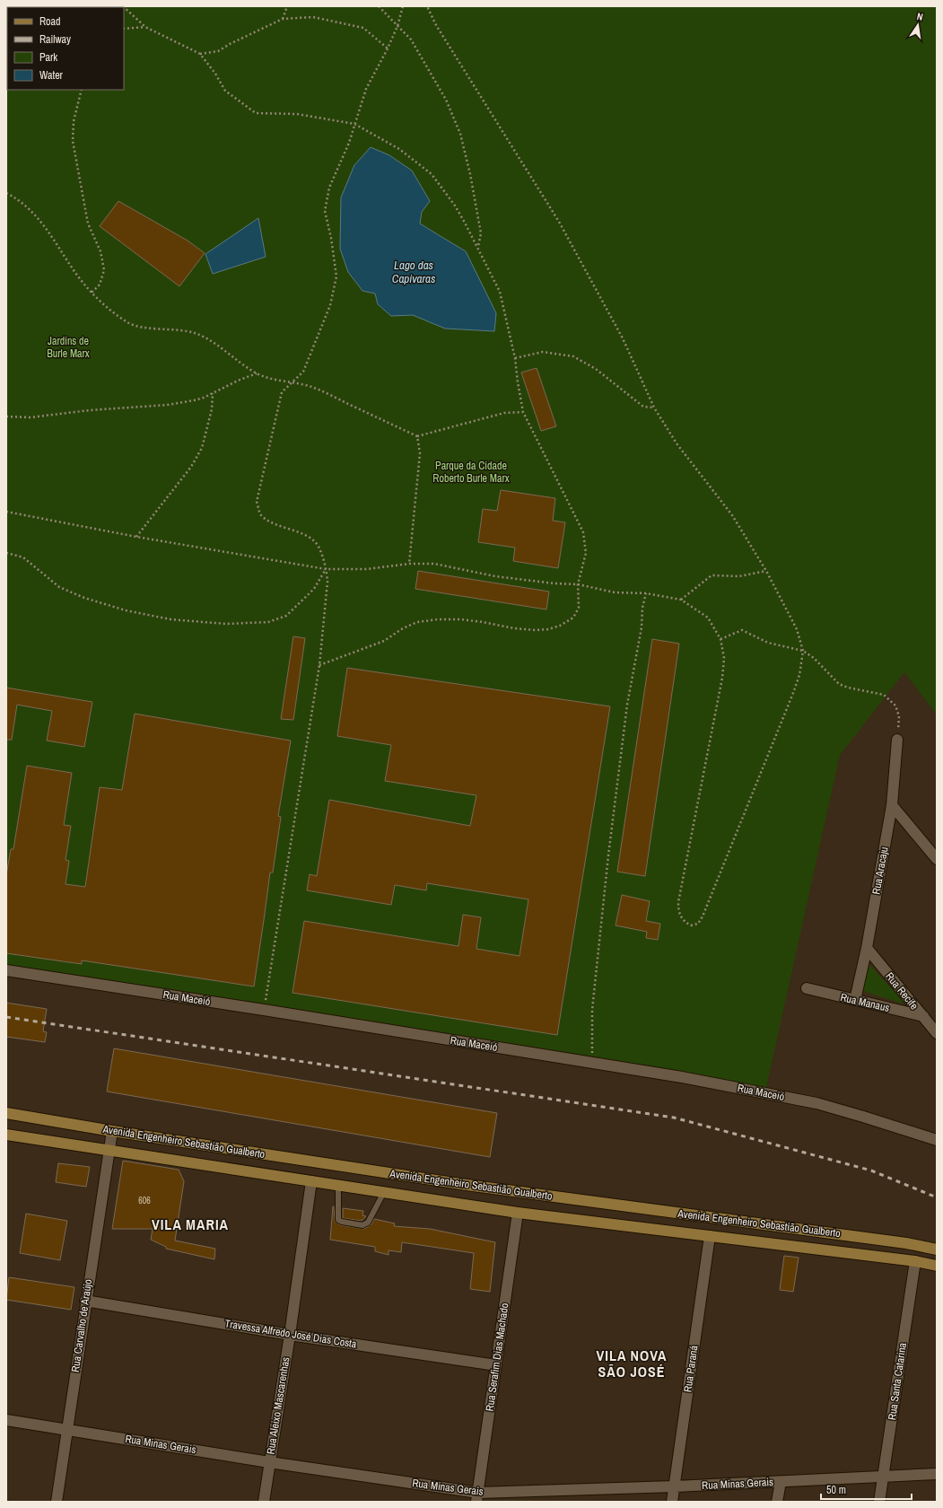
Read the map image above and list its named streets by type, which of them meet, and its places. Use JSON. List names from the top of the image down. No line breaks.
{"streets":{"main road":["Avenida Engenheiro Sebastião Gualberto"],"street":["Rua Aracaju","Rua Recife","Rua Maceió","Rua Manaus","Rua Carvalho de Araújo","Travessa Alfredo José Dias Costa","Rua Serafim Dias Machado","Rua Paraná","Rua Santa Catarina","Rua Aleixo Mascarenhas","Rua Minas Gerais"]},"crossings":[["Rua Aracaju","Rua Recife"],["Rua Aracaju","Rua Manaus"],["Rua Recife","Rua Manaus"],["Avenida Engenheiro Sebastião Gualberto","Rua Carvalho de Araújo"],["Avenida Engenheiro Sebastião Gualberto","Rua Serafim Dias Machado"],["Avenida Engenheiro Sebastião Gualberto","Rua Paraná"],["Avenida Engenheiro Sebastião Gualberto","Rua Santa Catarina"],["Avenida Engenheiro Sebastião Gualberto","Rua Aleixo Mascarenhas"],["Rua Carvalho de Araújo","Travessa Alfredo José Dias Costa"],["Rua Carvalho de Araújo","Rua Minas Gerais"],["Travessa Alfredo José Dias Costa","Rua Serafim Dias Machado"],["Travessa Alfredo José Dias Costa","Rua Aleixo Mascarenhas"],["Rua Serafim Dias Machado","Rua Minas Gerais"],["Rua Paraná","Rua Minas Gerais"],["Rua Santa Catarina","Rua Minas Gerais"],["Rua Aleixo Mascarenhas","Rua Minas Gerais"]],"districts":["VILA MARIA","VILA NOVA SÃO JOSÉ"],"water":["Lago das Capivaras"],"parks":["Jardins de Burle Marx","Parque da Cidade Roberto Burle Marx"],"house_numbers":["606"],"legend":["Road","Railway","Park","Water"],"scale_bar":"50 m","north":"top"}
